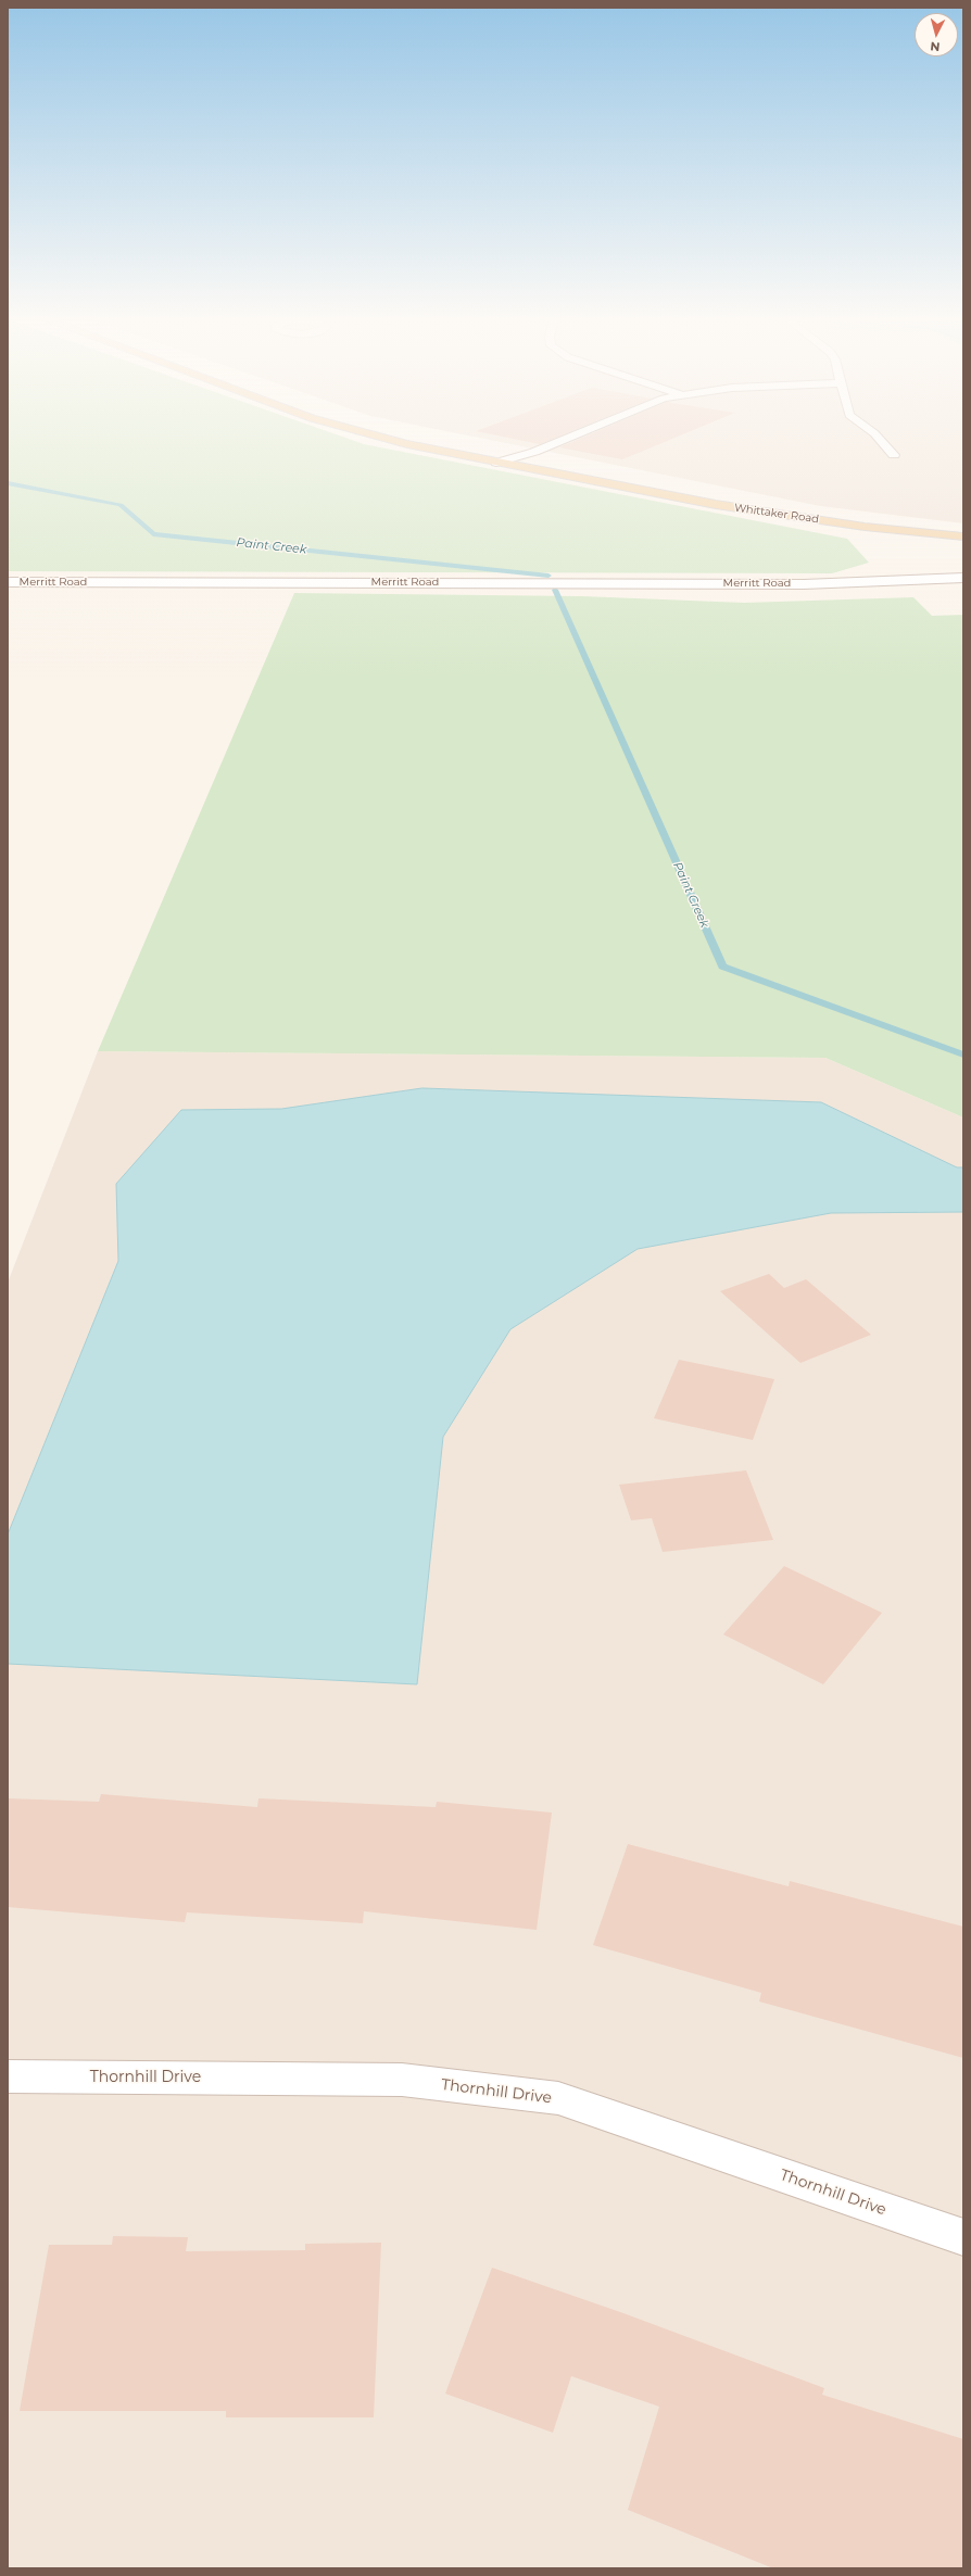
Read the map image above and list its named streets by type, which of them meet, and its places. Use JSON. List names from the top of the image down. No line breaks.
{"streets":{"main road":["Whittaker Road"],"street":["Merritt Road","Thornhill Drive"]},"water":["Paint Creek"],"north":"bottom"}
